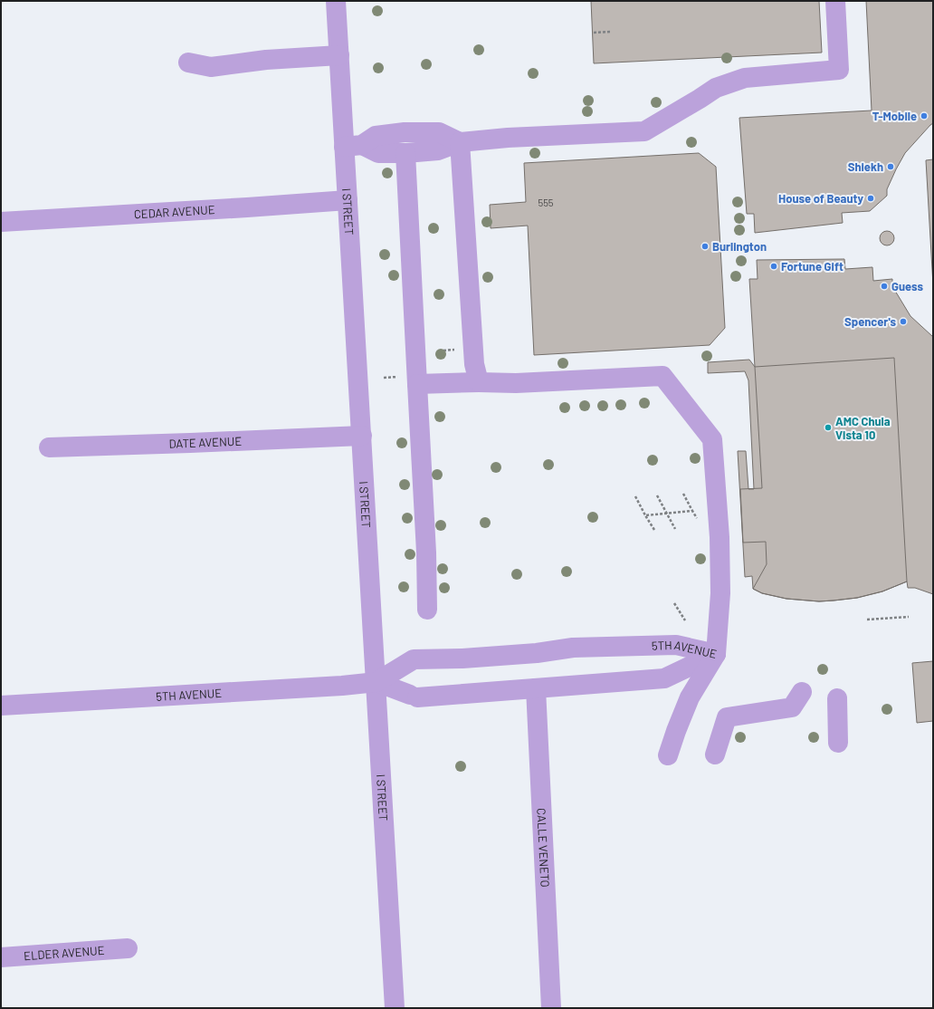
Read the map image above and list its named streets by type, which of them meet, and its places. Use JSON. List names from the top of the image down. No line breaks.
{"streets":{"street":["CEDAR AVENUE","I STREET","DATE AVENUE","5TH AVENUE","CALLE VENETO","ELDER AVENUE"]},"crossings":[["CEDAR AVENUE","I STREET"],["I STREET","DATE AVENUE"],["I STREET","5TH AVENUE"],["5TH AVENUE","CALLE VENETO"]],"places":["T-Mobile","Shiekh","House of Beauty","Burlington","Fortune Gift","Guess","Spencer's","AMC Chula Vista 10"],"house_numbers":["555"]}
